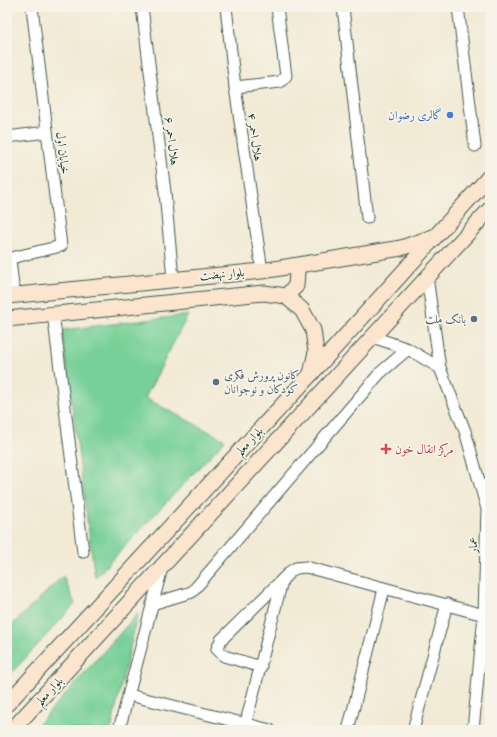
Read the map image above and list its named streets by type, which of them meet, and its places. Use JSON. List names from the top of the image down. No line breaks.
{"streets":{"main road":["بلوار نهضت","بلوار معلم"],"street":["هلال احمر ۴","هلال احمر ۶","خیابان اول","عمار"]},"crossings":[["هلال احمر ۴","بلوار نهضت"],["هلال احمر ۶","بلوار نهضت"],["بلوار نهضت","بلوار معلم"],["بلوار معلم","عمار"]],"places":{"other":["گالری رضوان","بانک ملت","کانون پرورش فکری کودکان و نوجوانان"],"health":["مرکز انقال خون"]}}
